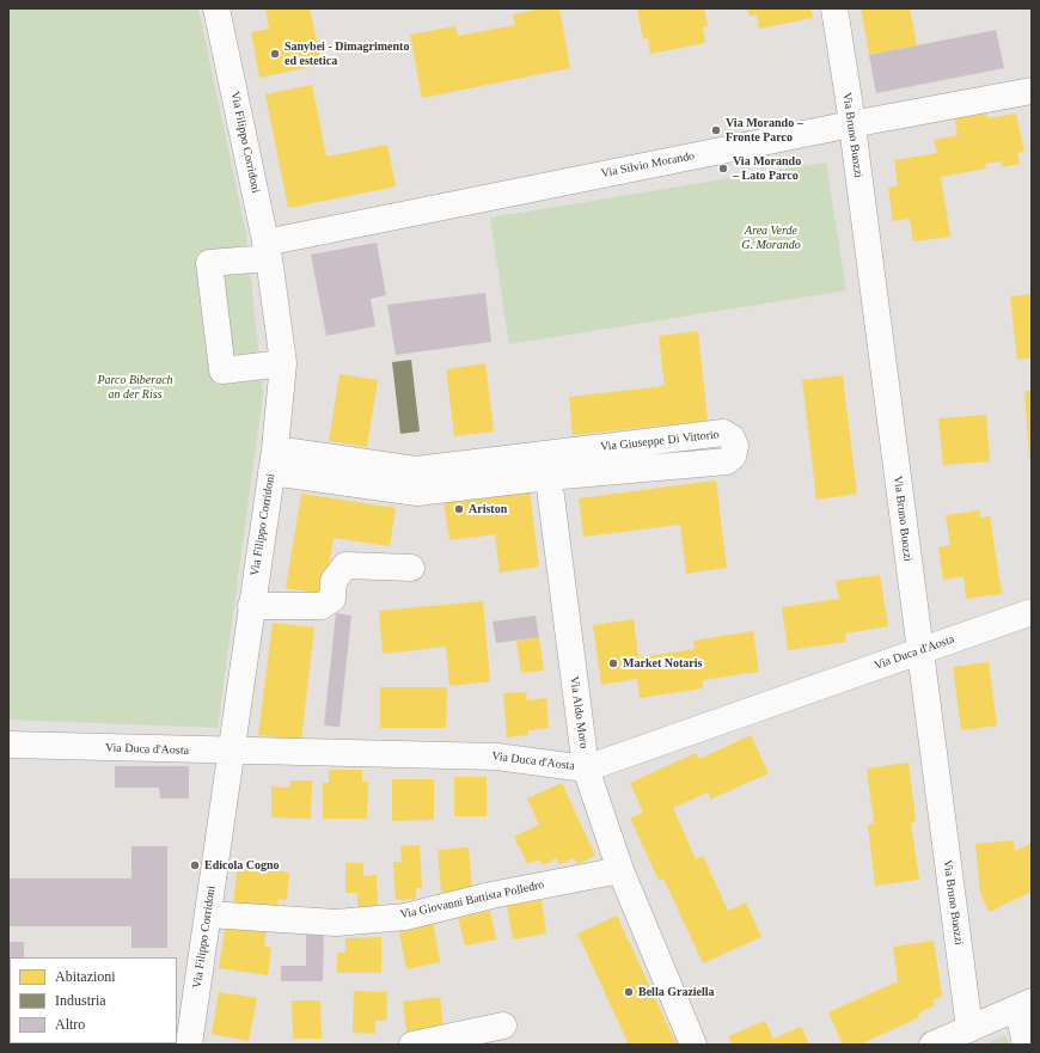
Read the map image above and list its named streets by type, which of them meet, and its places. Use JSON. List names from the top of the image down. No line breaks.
{"streets":{"street":["Via Bruno Buozzi","Via Filippo Corridoni","Via Silvio Morando","Via Giuseppe Di Vittorio","Via Duca d'Aosta","Via Aldo Moro","Via Giovanni Battista Polledro"]},"crossings":[["Via Bruno Buozzi","Via Silvio Morando"],["Via Bruno Buozzi","Via Duca d'Aosta"],["Via Filippo Corridoni","Via Silvio Morando"],["Via Filippo Corridoni","Via Giuseppe Di Vittorio"],["Via Filippo Corridoni","Via Duca d'Aosta"],["Via Filippo Corridoni","Via Giovanni Battista Polledro"],["Via Giuseppe Di Vittorio","Via Aldo Moro"],["Via Duca d'Aosta","Via Aldo Moro"],["Via Aldo Moro","Via Giovanni Battista Polledro"]],"parks":["Area Verde G. Morando","Parco Biberach an der Riss"],"places":["Sanybei - Dimagrimento ed estetica","Via Morando – Fronte Parco","Via Morando – Lato Parco","Ariston","Market Notaris","Edicola Cogno","Bella Graziella"],"legend":["Abitazioni","Industria","Altro"]}
